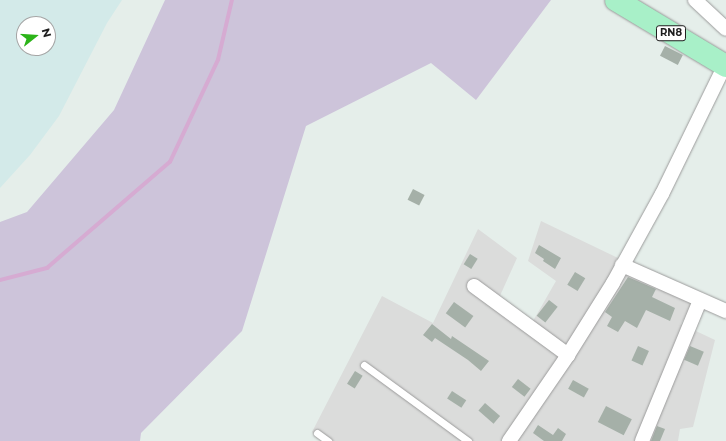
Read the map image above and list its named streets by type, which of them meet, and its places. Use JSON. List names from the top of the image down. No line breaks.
{"streets":{"main road":["RN8"]},"north":"right"}
